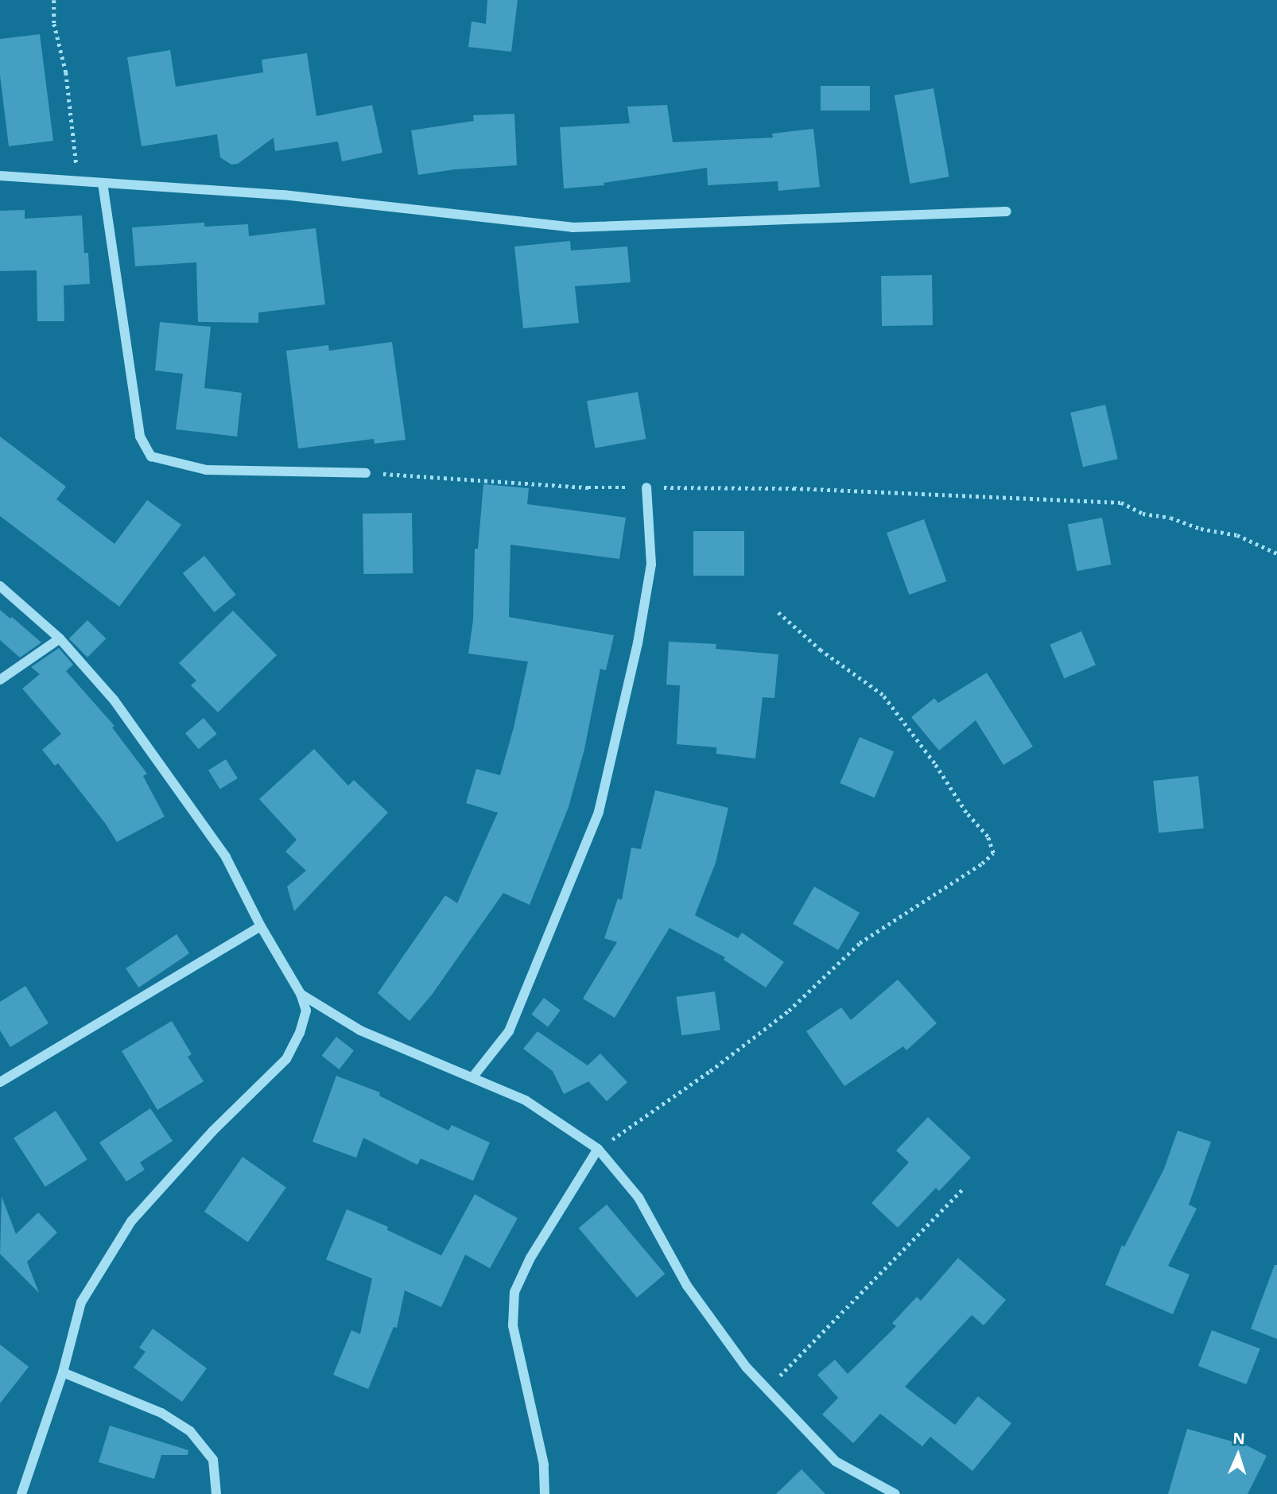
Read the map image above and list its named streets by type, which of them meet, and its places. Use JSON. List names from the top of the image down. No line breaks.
{"north":"top"}
